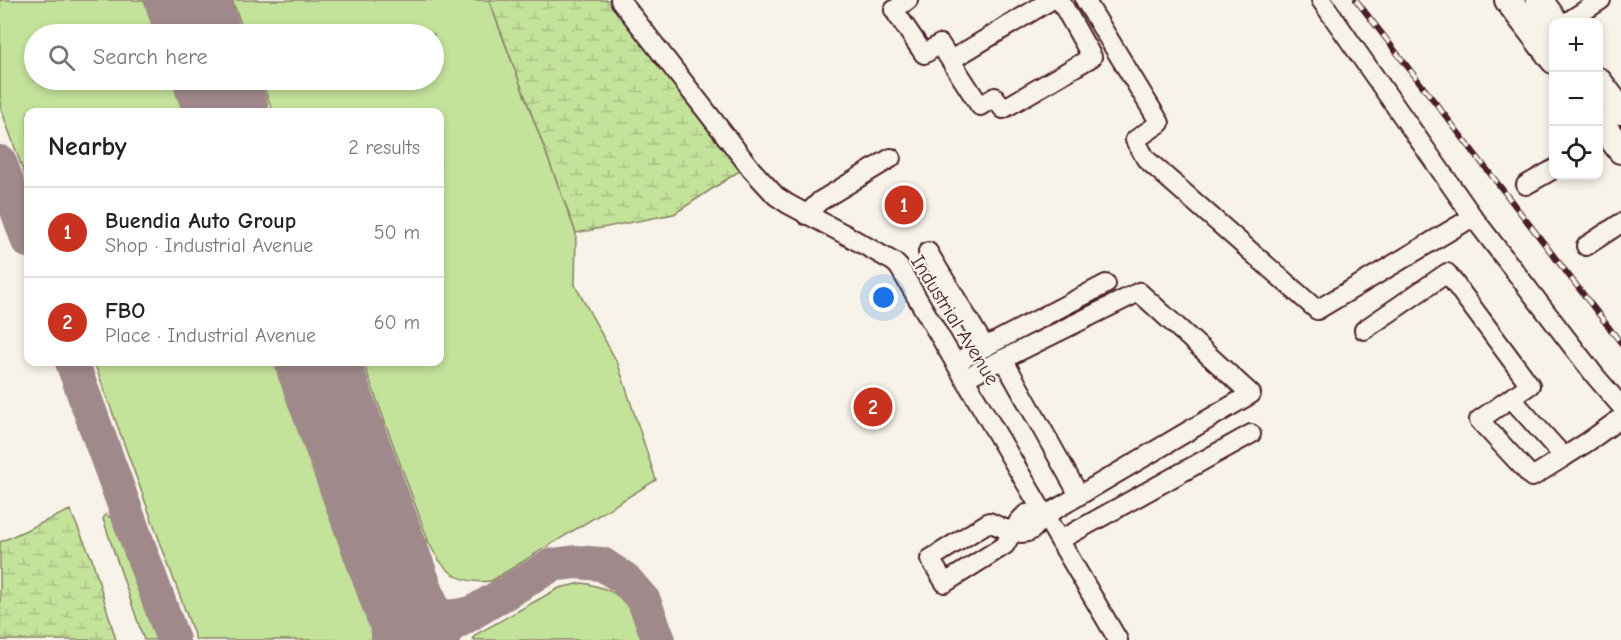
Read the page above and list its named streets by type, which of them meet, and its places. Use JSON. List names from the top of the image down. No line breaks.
{"streets":{"street":["Industrial Avenue"]},"page":{"map_buttons":["+","−"],"search":"Search here","heading":["Nearby","2 results"],"pins":["1","2"],"list":[{"mark":"1","name":"Buendia Auto Group","note":"Shop · Industrial Avenue","value":"50 m"},{"mark":"2","name":"FBO","note":"Place · Industrial Avenue","value":"60 m"}]}}
